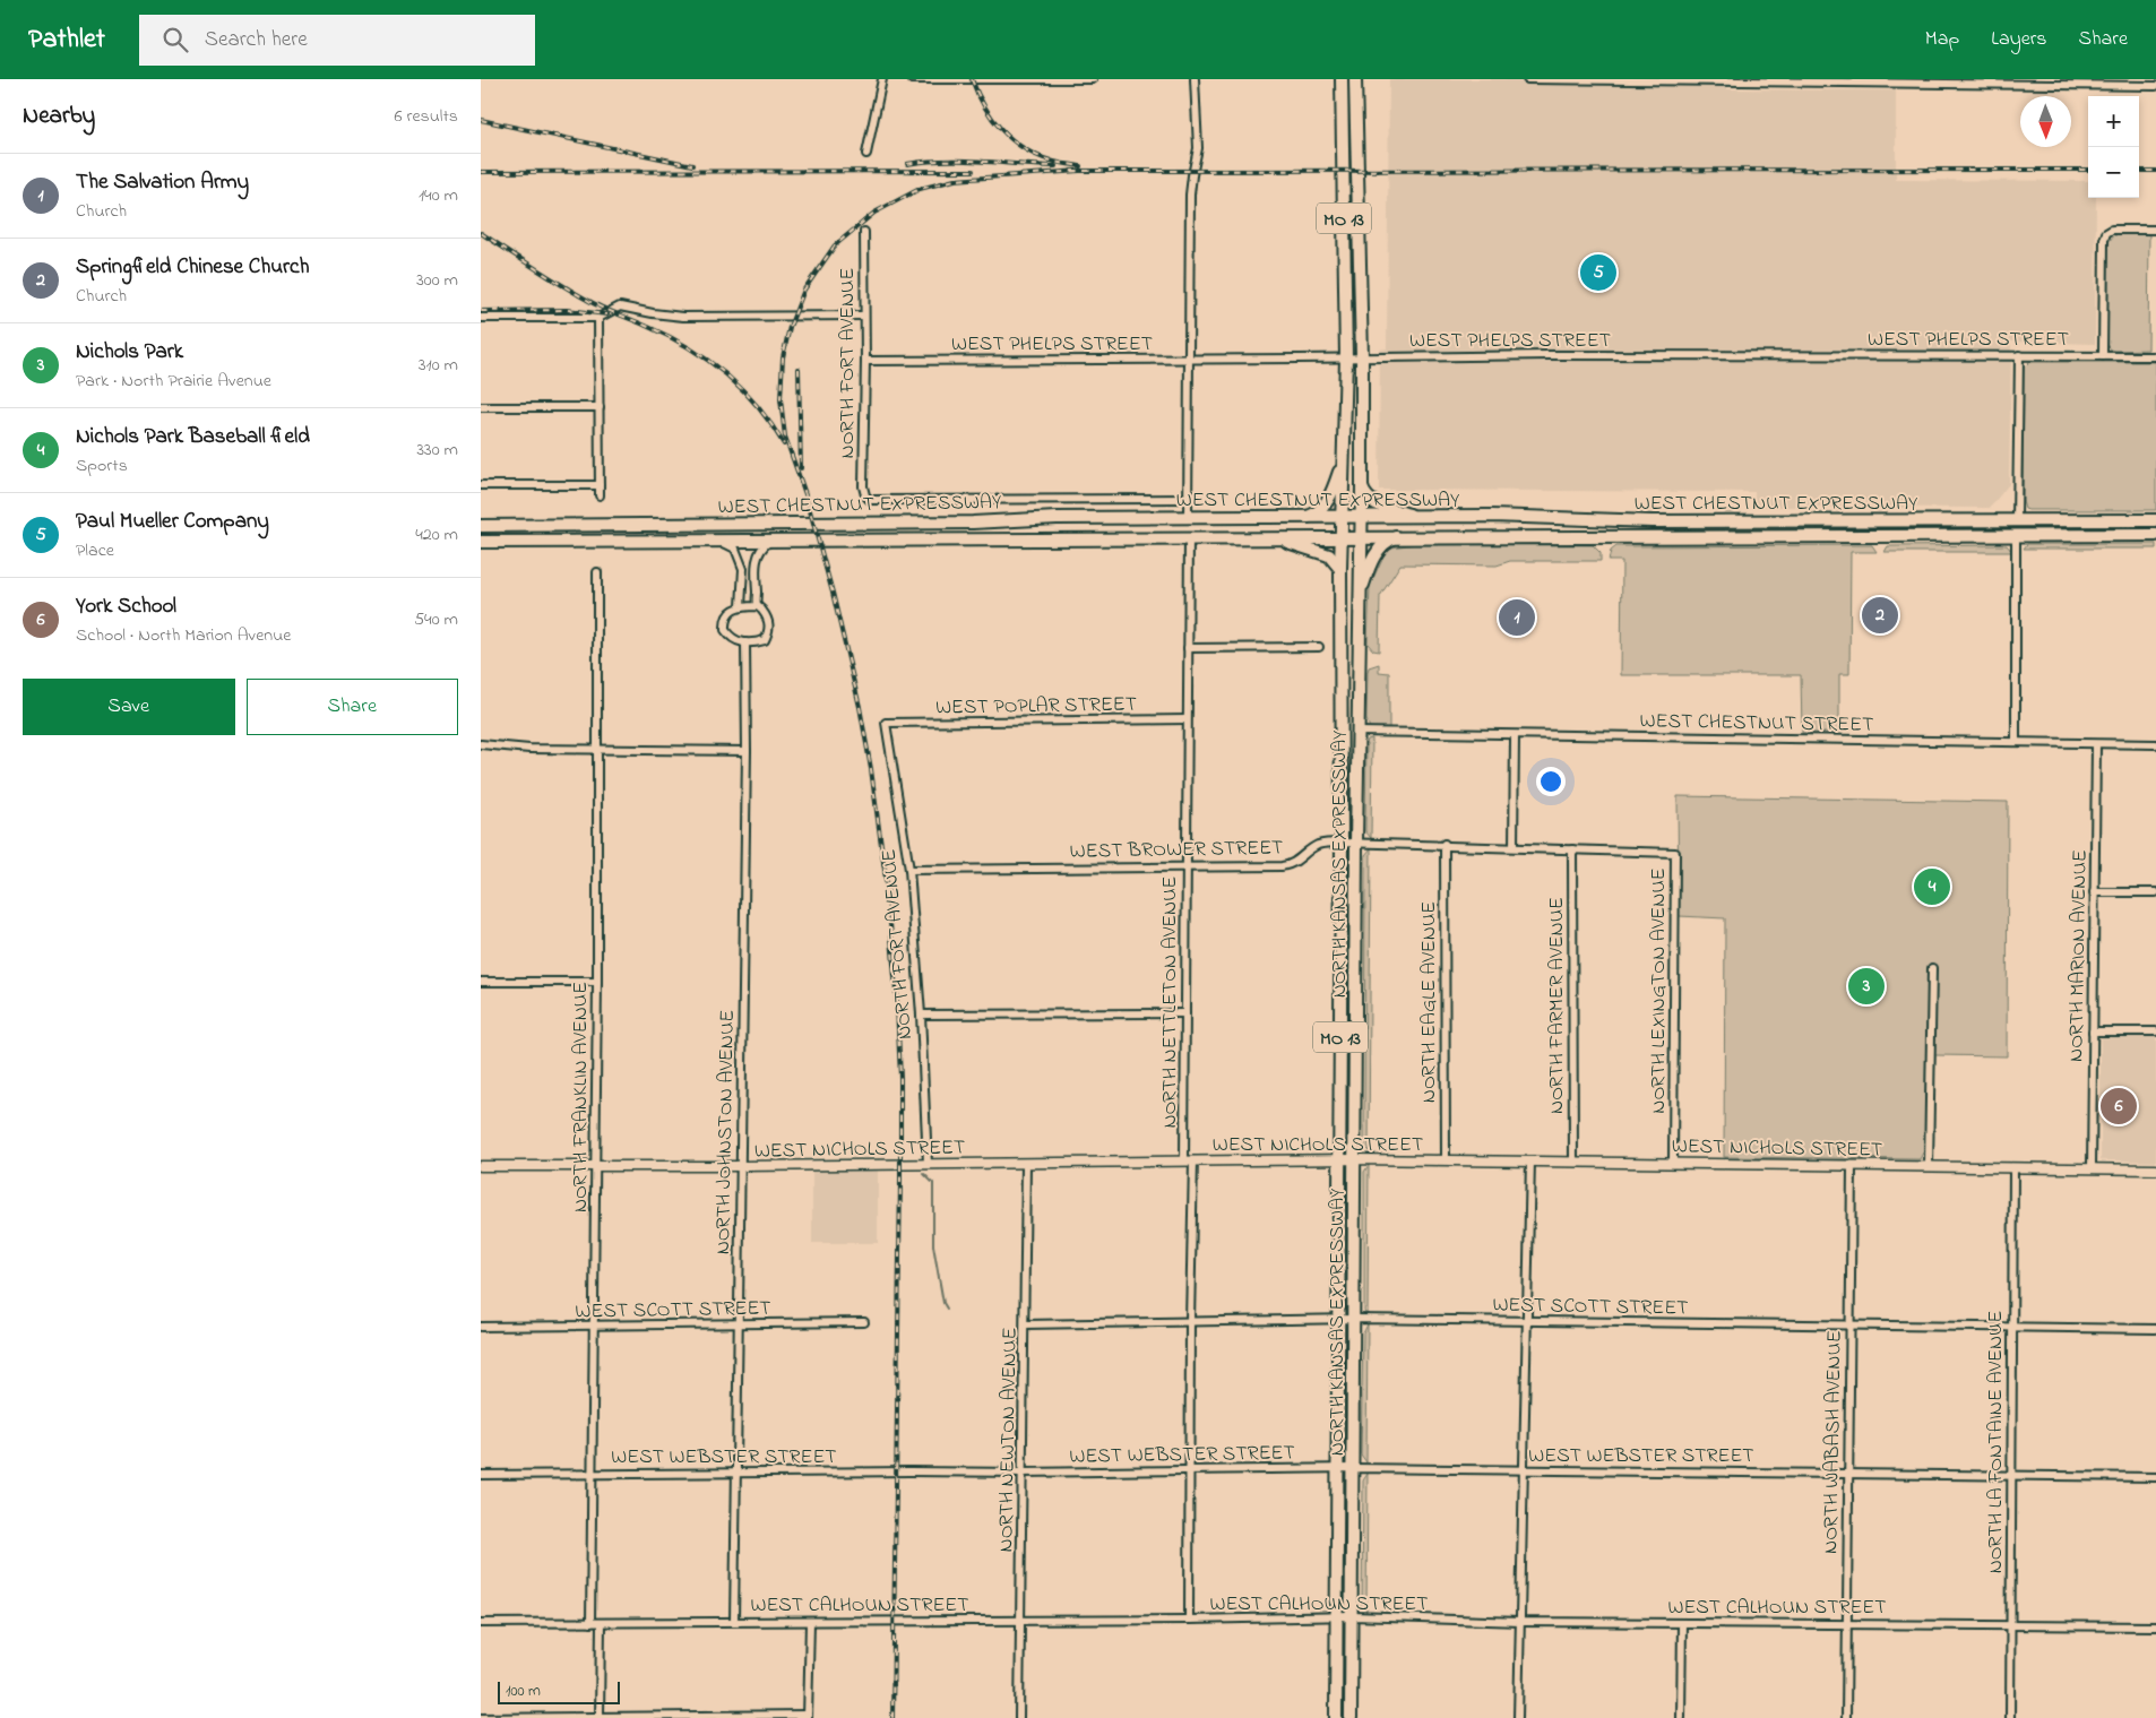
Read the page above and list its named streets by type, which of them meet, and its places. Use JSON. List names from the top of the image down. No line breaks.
{"streets":{"main road":["MO 13","WEST CHESTNUT EXPRESSWAY","NORTH KANSAS EXPRESSWAY"],"street":["WEST PHELPS STREET","NORTH FORT AVENUE","WEST POPLAR STREET","WEST CHESTNUT STREET","WEST BROWER STREET","NORTH MARION AVENUE","NORTH LEXINGTON AVENUE","NORTH NETTLETON AVENUE","NORTH EAGLE AVENUE","NORTH FARMER AVENUE","NORTH FRANKLIN AVENUE","NORTH JOHNSTON AVENUE","WEST NICHOLS STREET","WEST SCOTT STREET","NORTH NEWTON AVENUE","NORTH WABASH AVENUE","NORTH LA FONTAINE AVENUE","WEST WEBSTER STREET","WEST CALHOUN STREET"]},"crossings":[["WEST PHELPS STREET","NORTH FORT AVENUE"],["WEST PHELPS STREET","NORTH KANSAS EXPRESSWAY"],["NORTH FORT AVENUE","WEST POPLAR STREET"],["NORTH FORT AVENUE","WEST BROWER STREET"],["NORTH FORT AVENUE","WEST NICHOLS STREET"],["WEST CHESTNUT EXPRESSWAY","NORTH KANSAS EXPRESSWAY"],["WEST CHESTNUT EXPRESSWAY","NORTH NETTLETON AVENUE"],["WEST POPLAR STREET","NORTH NETTLETON AVENUE"],["WEST CHESTNUT STREET","NORTH KANSAS EXPRESSWAY"],["WEST CHESTNUT STREET","NORTH MARION AVENUE"],["WEST BROWER STREET","NORTH KANSAS EXPRESSWAY"],["WEST BROWER STREET","NORTH LEXINGTON AVENUE"],["WEST BROWER STREET","NORTH NETTLETON AVENUE"],["WEST BROWER STREET","NORTH EAGLE AVENUE"],["WEST BROWER STREET","NORTH FARMER AVENUE"],["NORTH KANSAS EXPRESSWAY","WEST NICHOLS STREET"],["NORTH KANSAS EXPRESSWAY","WEST SCOTT STREET"],["NORTH KANSAS EXPRESSWAY","WEST WEBSTER STREET"],["NORTH KANSAS EXPRESSWAY","WEST CALHOUN STREET"],["NORTH MARION AVENUE","WEST NICHOLS STREET"],["NORTH LEXINGTON AVENUE","WEST NICHOLS STREET"],["NORTH NETTLETON AVENUE","WEST NICHOLS STREET"],["NORTH NETTLETON AVENUE","WEST SCOTT STREET"],["NORTH NETTLETON AVENUE","WEST WEBSTER STREET"],["NORTH NETTLETON AVENUE","WEST CALHOUN STREET"],["NORTH EAGLE AVENUE","WEST NICHOLS STREET"],["NORTH FARMER AVENUE","WEST NICHOLS STREET"],["NORTH FRANKLIN AVENUE","WEST NICHOLS STREET"],["NORTH FRANKLIN AVENUE","WEST SCOTT STREET"],["NORTH FRANKLIN AVENUE","WEST WEBSTER STREET"],["NORTH FRANKLIN AVENUE","WEST CALHOUN STREET"],["NORTH JOHNSTON AVENUE","WEST NICHOLS STREET"],["NORTH JOHNSTON AVENUE","WEST SCOTT STREET"],["NORTH JOHNSTON AVENUE","WEST WEBSTER STREET"],["NORTH JOHNSTON AVENUE","WEST CALHOUN STREET"],["WEST NICHOLS STREET","NORTH NEWTON AVENUE"],["WEST NICHOLS STREET","NORTH WABASH AVENUE"],["WEST NICHOLS STREET","NORTH LA FONTAINE AVENUE"],["WEST SCOTT STREET","NORTH NEWTON AVENUE"],["WEST SCOTT STREET","NORTH WABASH AVENUE"],["WEST SCOTT STREET","NORTH LA FONTAINE AVENUE"],["NORTH NEWTON AVENUE","WEST WEBSTER STREET"],["NORTH NEWTON AVENUE","WEST CALHOUN STREET"],["NORTH WABASH AVENUE","WEST WEBSTER STREET"],["NORTH WABASH AVENUE","WEST CALHOUN STREET"],["NORTH LA FONTAINE AVENUE","WEST WEBSTER STREET"],["NORTH LA FONTAINE AVENUE","WEST CALHOUN STREET"]],"scale_bar":"100 m","north":"bottom","page":{"header":"Pathlet","search":"Search here","nav":["Map","Layers","Share"],"heading":["Nearby","6 results"],"map_buttons":["+","−"],"list":[{"mark":"1","name":"The Salvation Army","note":"Church","value":"140 m"},{"mark":"2","name":"Springfield Chinese Church","note":"Church","value":"300 m"},{"mark":"3","name":"Nichols Park","note":"Park · North Prairie Avenue","value":"310 m"},{"mark":"4","name":"Nichols Park Baseball field","note":"Sports","value":"330 m"},{"mark":"5","name":"Paul Mueller Company","note":"Place","value":"420 m"},{"mark":"6","name":"York School","note":"School · North Marion Avenue","value":"540 m"}],"pins":["5","2","1","4","3","6"],"buttons":["Save","Share"],"scale":"100 m"}}
